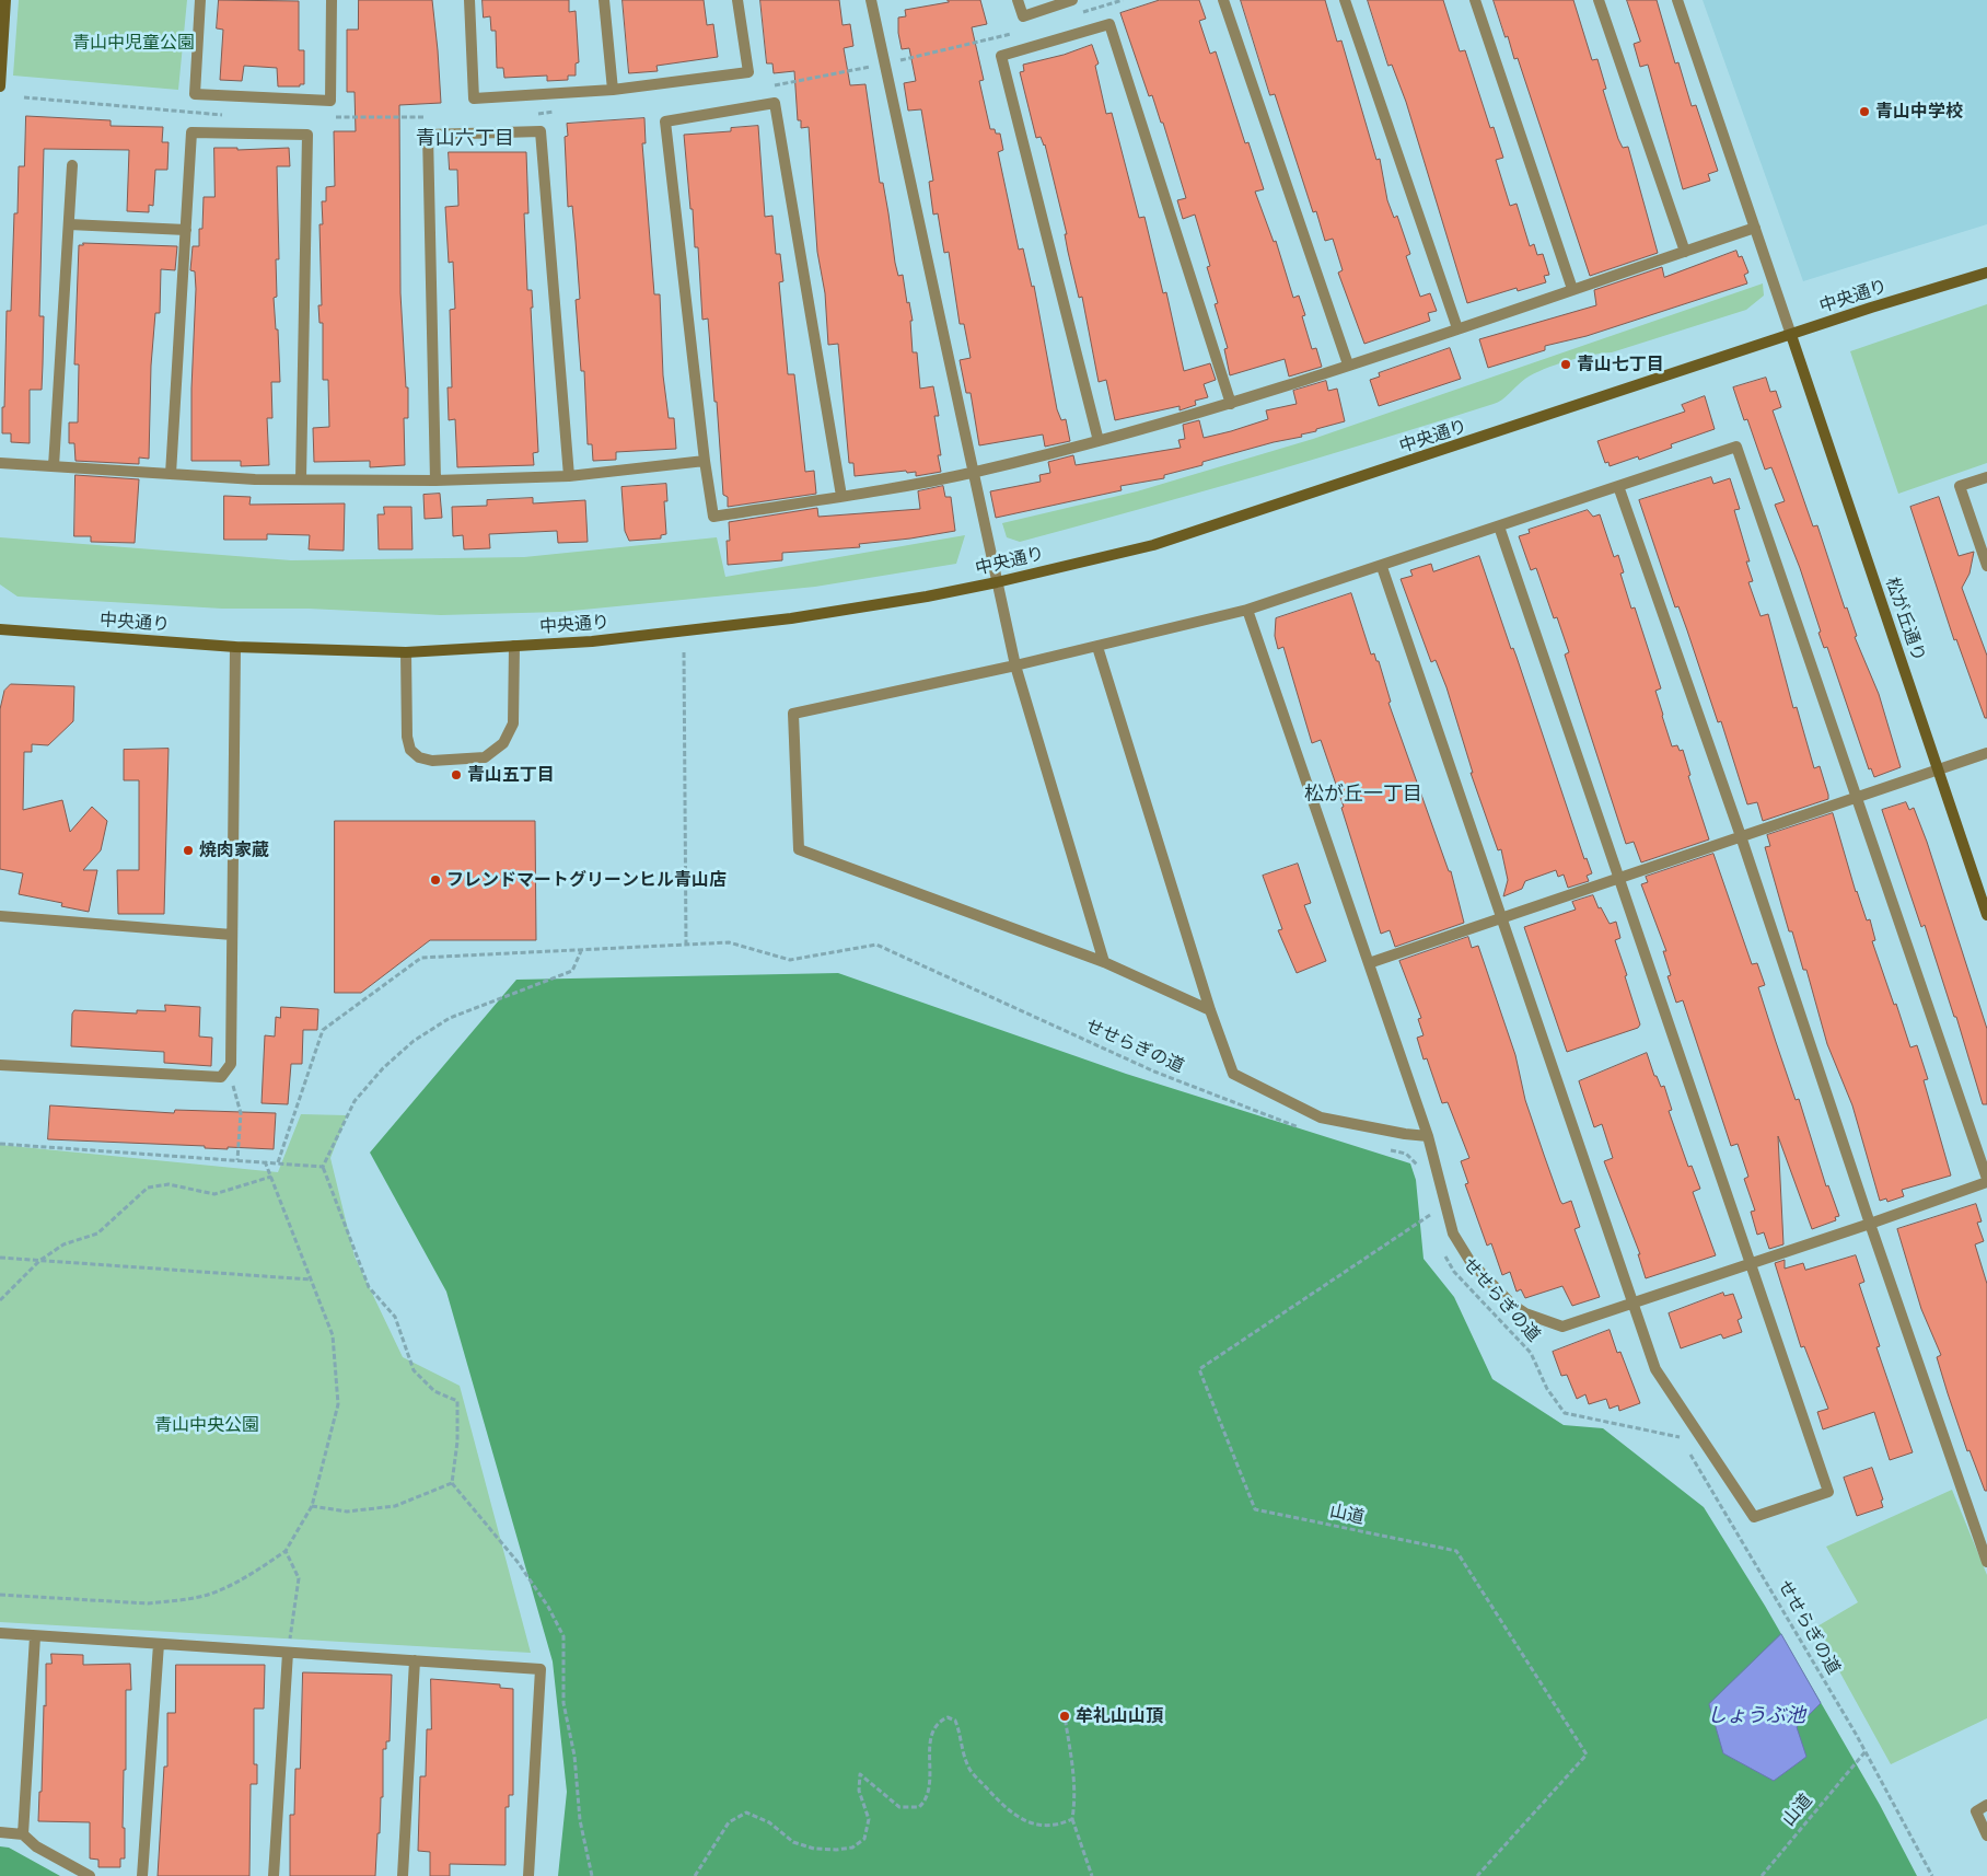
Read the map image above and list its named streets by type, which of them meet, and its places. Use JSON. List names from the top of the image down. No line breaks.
{"streets":{"street":["中央通り","松が丘通り"],"path":["せせらぎの道","山道"]},"crossings":[["中央通り","松が丘通り"],["せせらぎの道","山道"]],"districts":["青山六丁目","松が丘一丁目"],"water":["しょうぶ池"],"parks":["青山中児童公園","青山中央公園"],"places":["青山中学校","青山七丁目","青山五丁目","焼肉家蔵","フレンドマートグリーンヒル青山店","牟礼山山頂"]}
